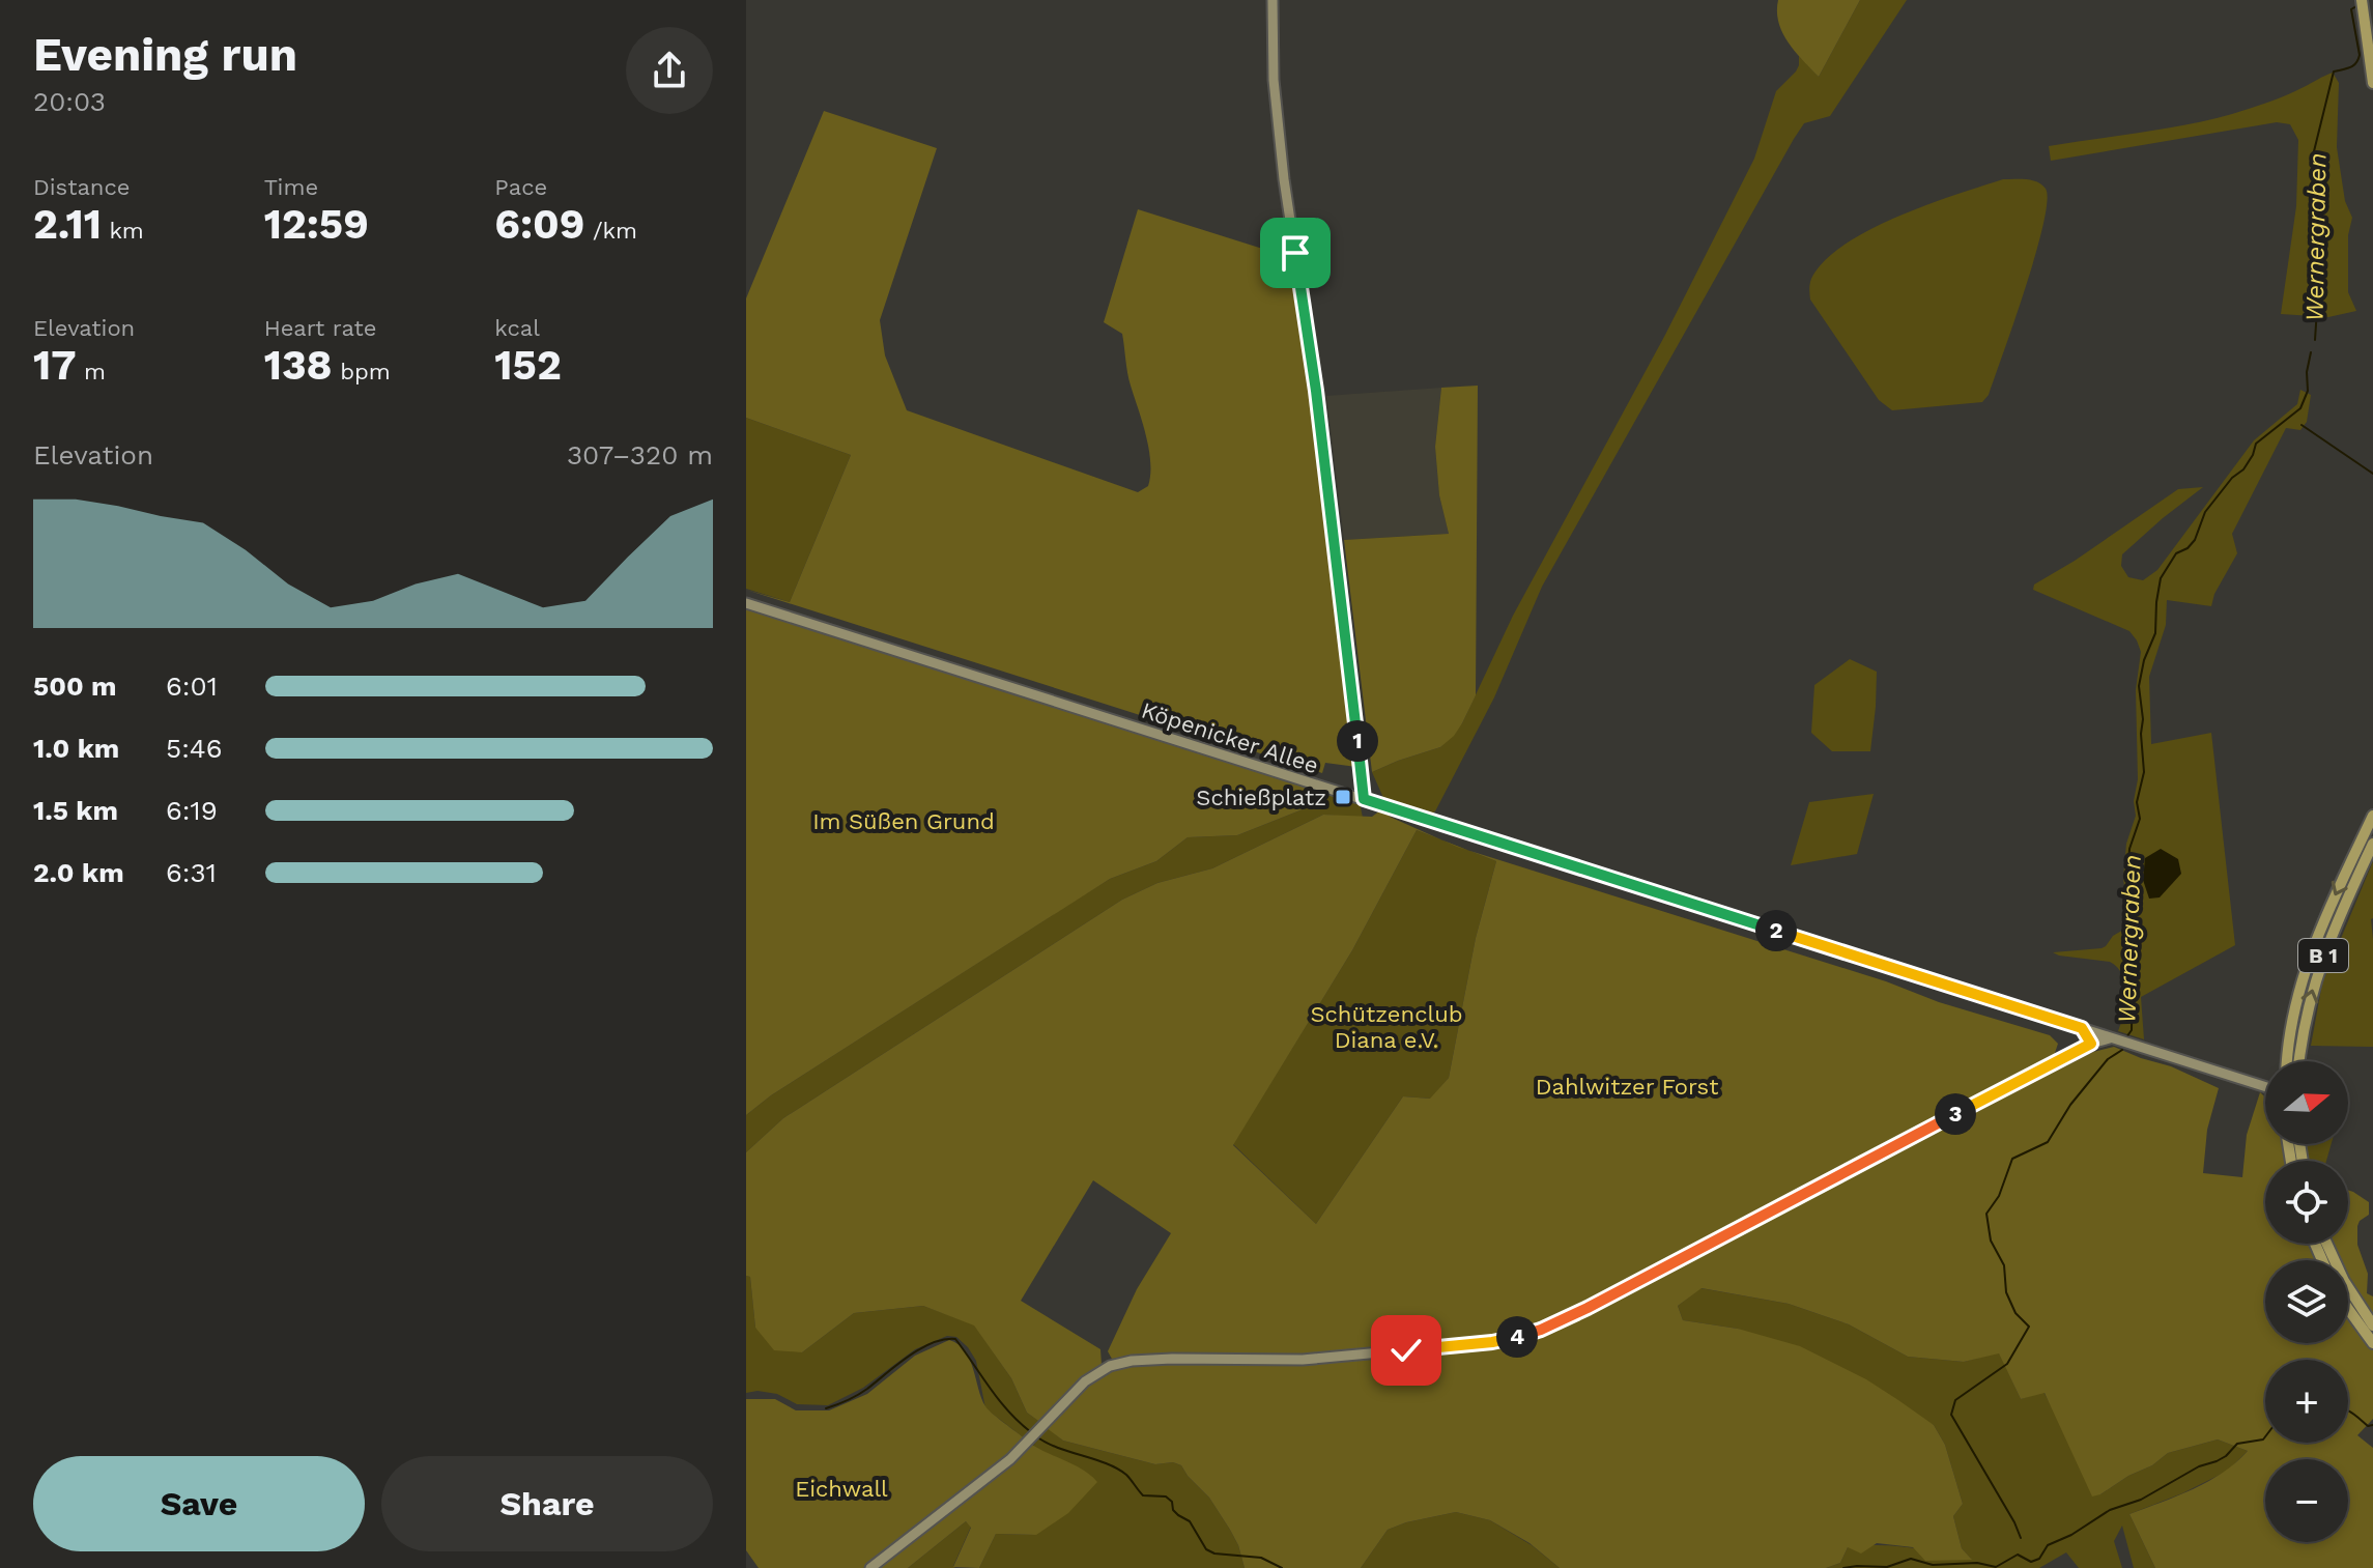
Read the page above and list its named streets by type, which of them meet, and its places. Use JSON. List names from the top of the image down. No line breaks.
{"streets":{"main road":["B 1"],"street":["Köpenicker Allee"]},"water":["Wernergraben"],"parks":["Im Süßen Grund","Schützenclub Diana e.V.","Dahlwitzer Forst","Eichwall"],"places":{"transit":["Schießplatz"]},"north":"right","page":{"heading":["Evening run","20:03"],"stats":[["Distance","2.11 km"],["Time","12:59"],["Pace","6:09 /km"],["Elevation","17 m"],["Heart rate","138 bpm"],["kcal","152"]],"chart":["Elevation","307–320 m"],"list":[{"name":"500 m","note":"6:01"},{"name":"1.0 km","note":"5:46"},{"name":"1.5 km","note":"6:19"},{"name":"2.0 km","note":"6:31"}],"pins":["1","2","3","4"],"map_buttons":["+","−"],"buttons":["Save","Share"]}}
